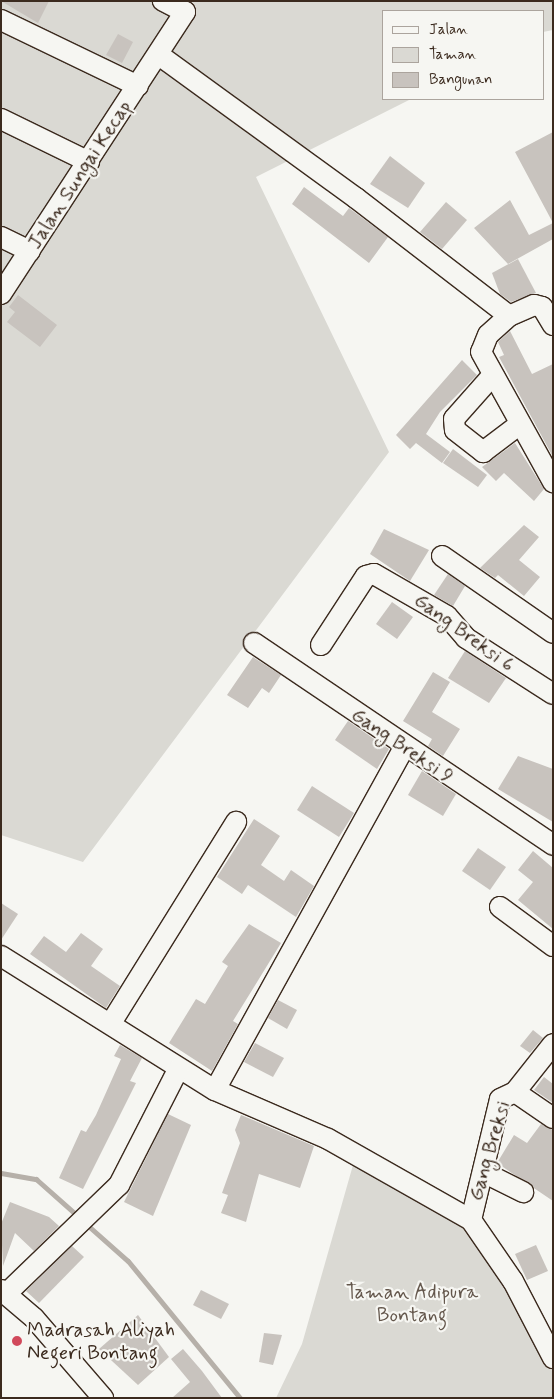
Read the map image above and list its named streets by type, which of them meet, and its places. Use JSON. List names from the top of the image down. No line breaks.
{"streets":{"street":["Jalan Sungai Kecap","Gang Breksi 6","Gang Breksi 9","Gang Breksi"]},"parks":["Taman Adipura Bontang"],"places":["Madrasah Aliyah Negeri Bontang"],"legend":["Jalan","Taman","Bangunan"]}
